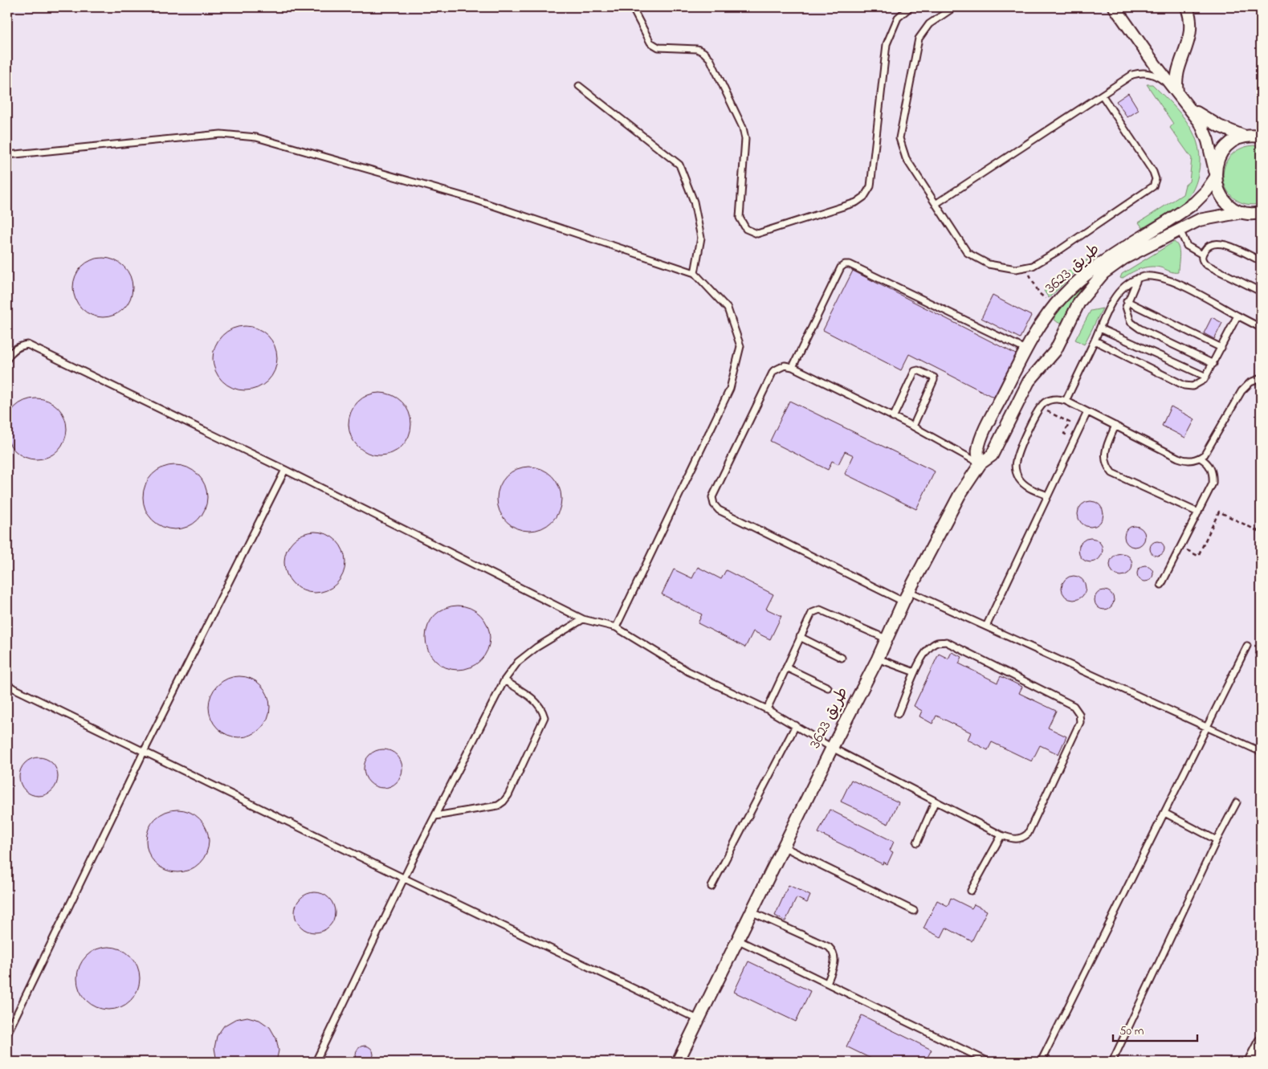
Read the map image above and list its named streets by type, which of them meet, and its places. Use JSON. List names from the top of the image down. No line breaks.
{"streets":{"street":["طريق 3623"]},"scale_bar":"50 m"}
